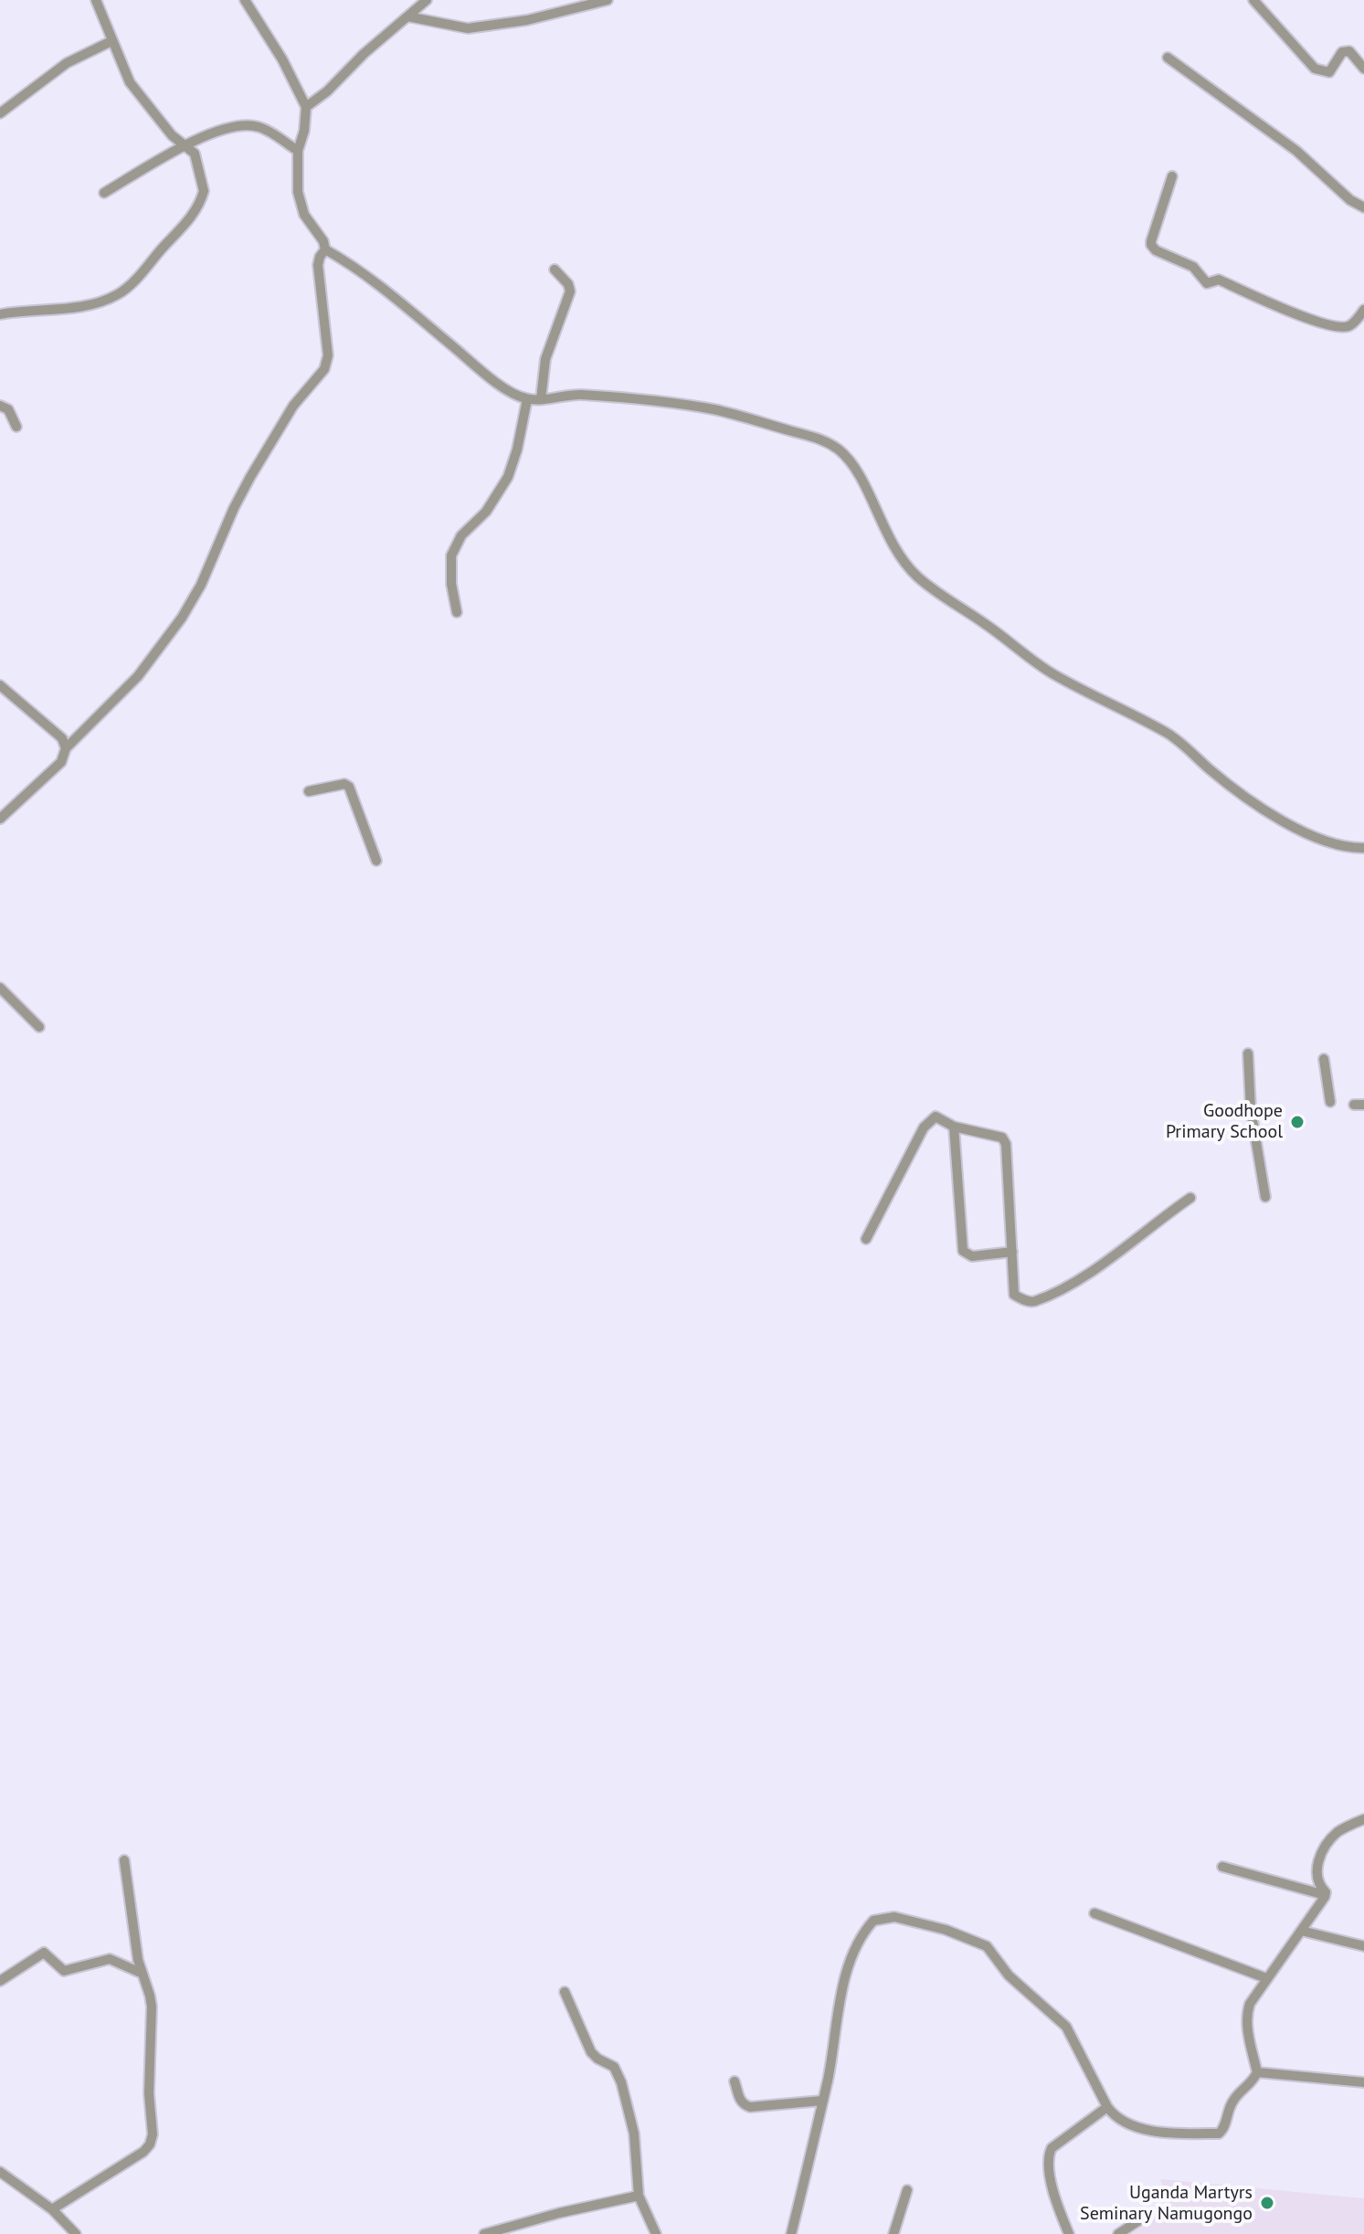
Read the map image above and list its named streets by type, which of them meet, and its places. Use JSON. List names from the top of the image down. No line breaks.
{"places":["Goodhope Primary School","Uganda Martyrs Seminary Namugongo"]}
